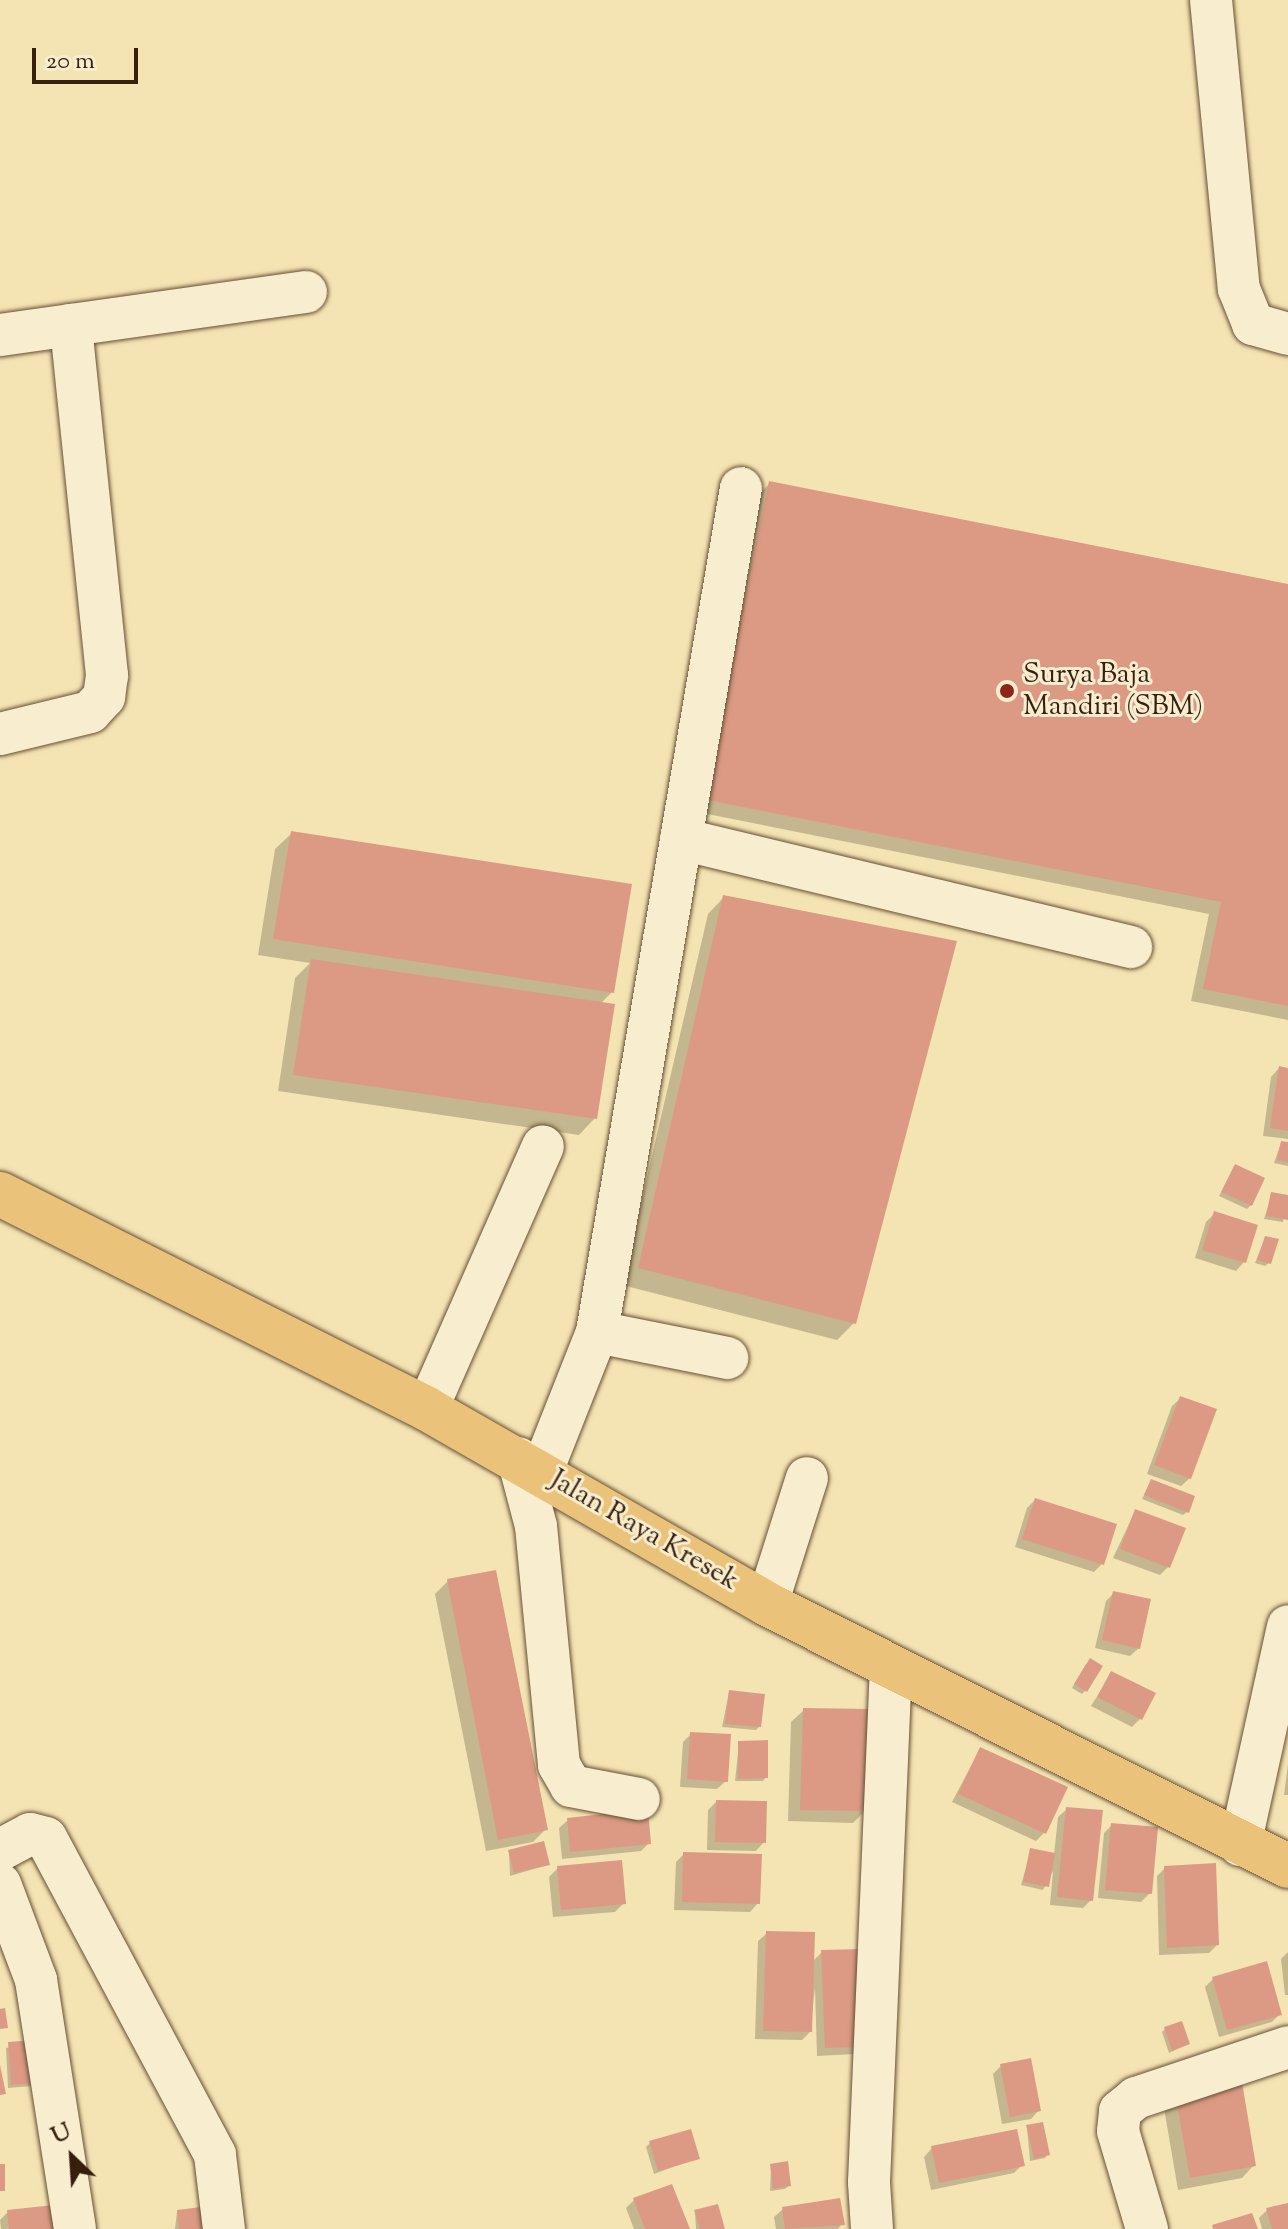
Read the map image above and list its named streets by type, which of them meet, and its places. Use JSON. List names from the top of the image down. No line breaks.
{"streets":{"main road":["Jalan Raya Kresek"]},"places":["Surya Baja Mandiri (SBM)"],"scale_bar":"20 m","north":"top left"}
